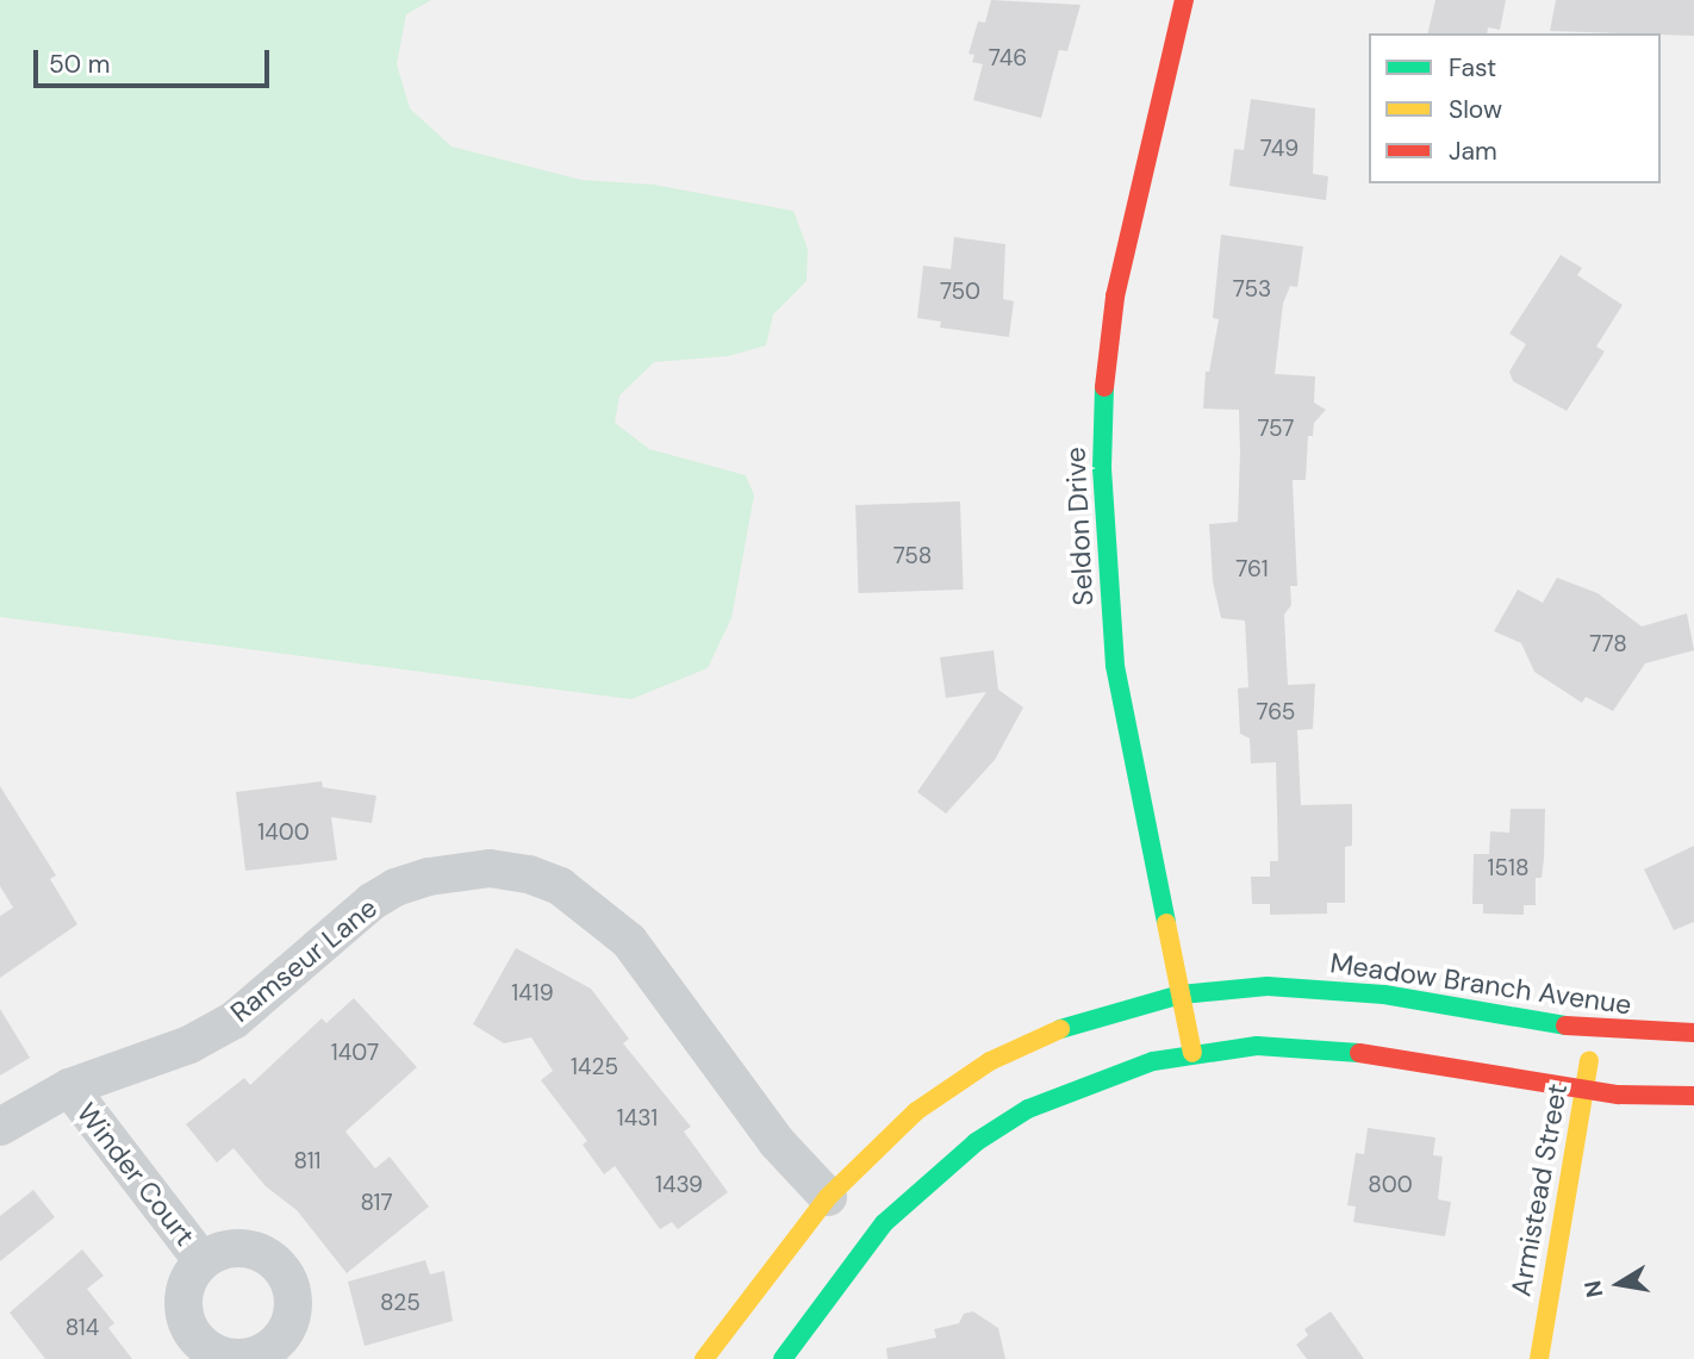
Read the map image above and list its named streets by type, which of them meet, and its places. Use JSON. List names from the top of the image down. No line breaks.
{"streets":{"main road":["Seldon Drive","Meadow Branch Avenue","Armistead Street"],"street":["Ramseur Lane","Winder Court"]},"crossings":[["Seldon Drive","Meadow Branch Avenue"],["Ramseur Lane","Meadow Branch Avenue"],["Ramseur Lane","Winder Court"],["Meadow Branch Avenue","Armistead Street"]],"house_numbers":["746","749","753","750","757","758","761","778","765","1400","1518","1419","1407","1425","1431","811","1439","800","817","825","814"],"legend":["Fast","Slow","Jam"],"scale_bar":"50 m","north":"left"}
